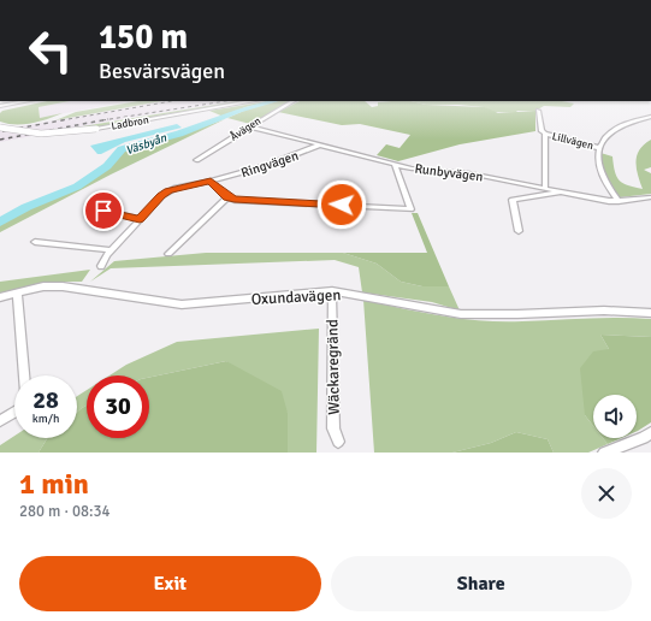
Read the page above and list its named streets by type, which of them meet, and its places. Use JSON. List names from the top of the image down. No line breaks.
{"streets":{"street":["Ladbron","Åvägen","Lillvägen","Ringvägen","Runbyvägen","Oxundavägen","Wäckaregränd"]},"crossings":[["Åvägen","Runbyvägen"],["Ringvägen","Runbyvägen"],["Oxundavägen","Wäckaregränd"]],"water":["Väsbyån"],"page":{"turn":["150 m","Besvärsvägen"],"speed":"28 km/h","limit":"30","heading":["1 min","280 m · 08:34"],"buttons":["Exit","Share"]}}
